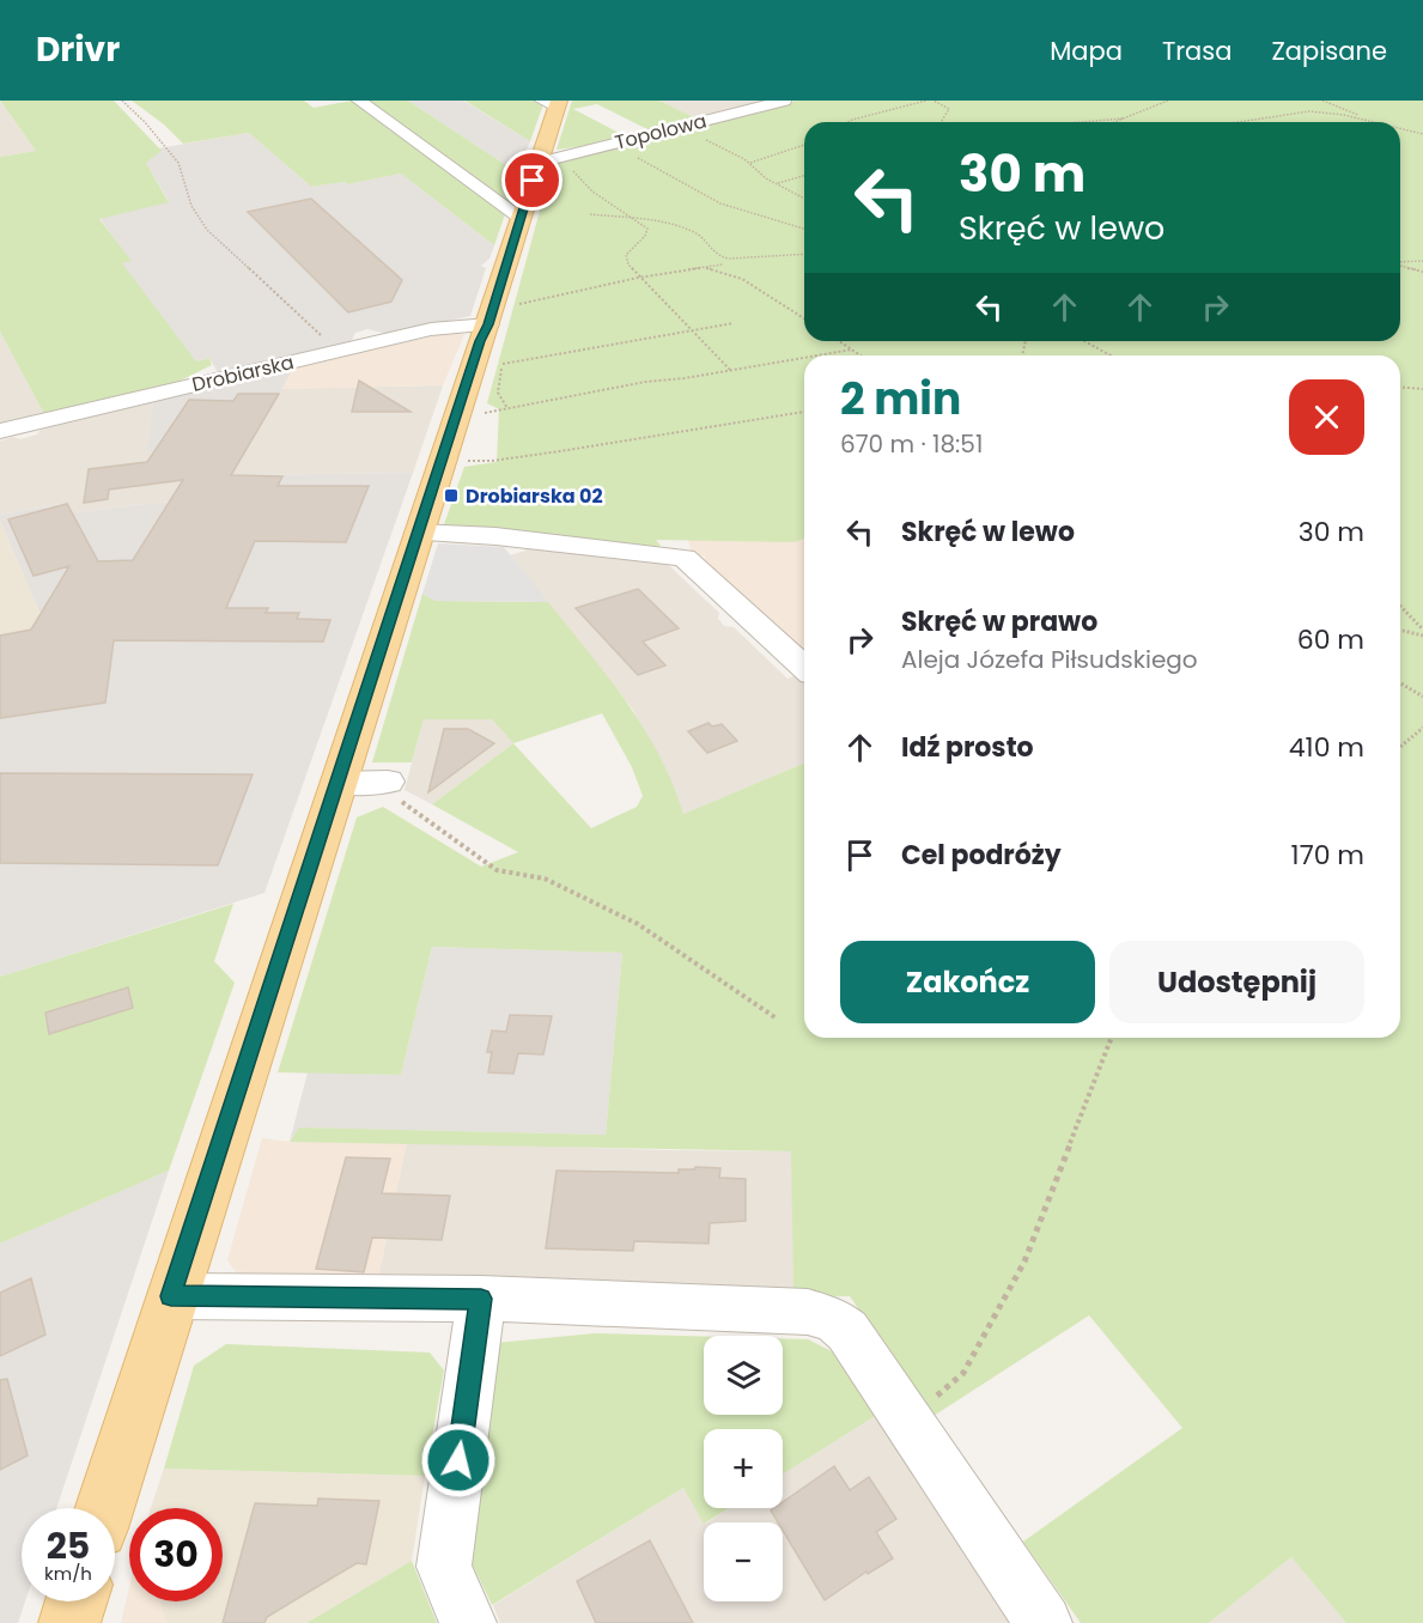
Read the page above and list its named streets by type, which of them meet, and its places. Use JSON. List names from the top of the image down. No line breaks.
{"streets":{"street":["Topolowa","Drobiarska"]},"places":{"transit":["Drobiarska 02"]},"page":{"header":"Drivr","nav":["Mapa","Trasa","Zapisane"],"turn":["30 m","Skręć w lewo"],"heading":["2 min","670 m · 18:51"],"list":[{"name":"Skręć w lewo","value":"30 m"},{"name":"Skręć w prawo","note":"Aleja Józefa Piłsudskiego","value":"60 m"},{"name":"Idź prosto","value":"410 m"},{"name":"Cel podróży","value":"170 m"}],"buttons":["Zakończ","Udostępnij"],"map_buttons":["+","−"],"speed":"25 km/h","limit":"30"}}
